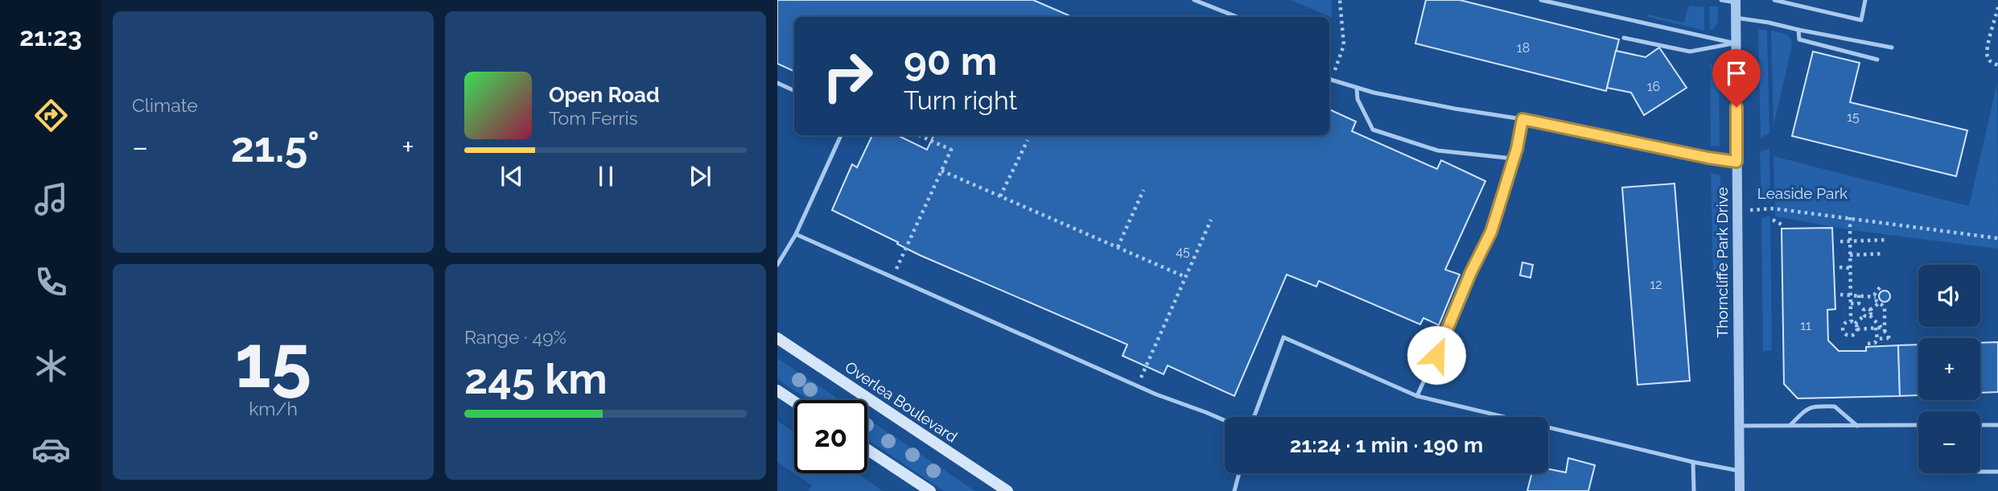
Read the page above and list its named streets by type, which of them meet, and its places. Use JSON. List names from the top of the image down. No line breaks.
{"streets":{"main road":["Overlea Boulevard"],"street":["Thorncliffe Park Drive"]},"parks":["Leaside Park"],"house_numbers":["18","16","15","45","12","11"],"page":{"tabs":"21:23","tile":["Climate",["15","km/h"],["Range · 49%","245 km"]],"turn":["90 m","Turn right"],"song":["Open Road","Tom Ferris"],"heat":["−","21.5°","+"],"map_buttons":["+","−"],"limit":"20","trip":"21:24 · 1 min · 190 m"}}
